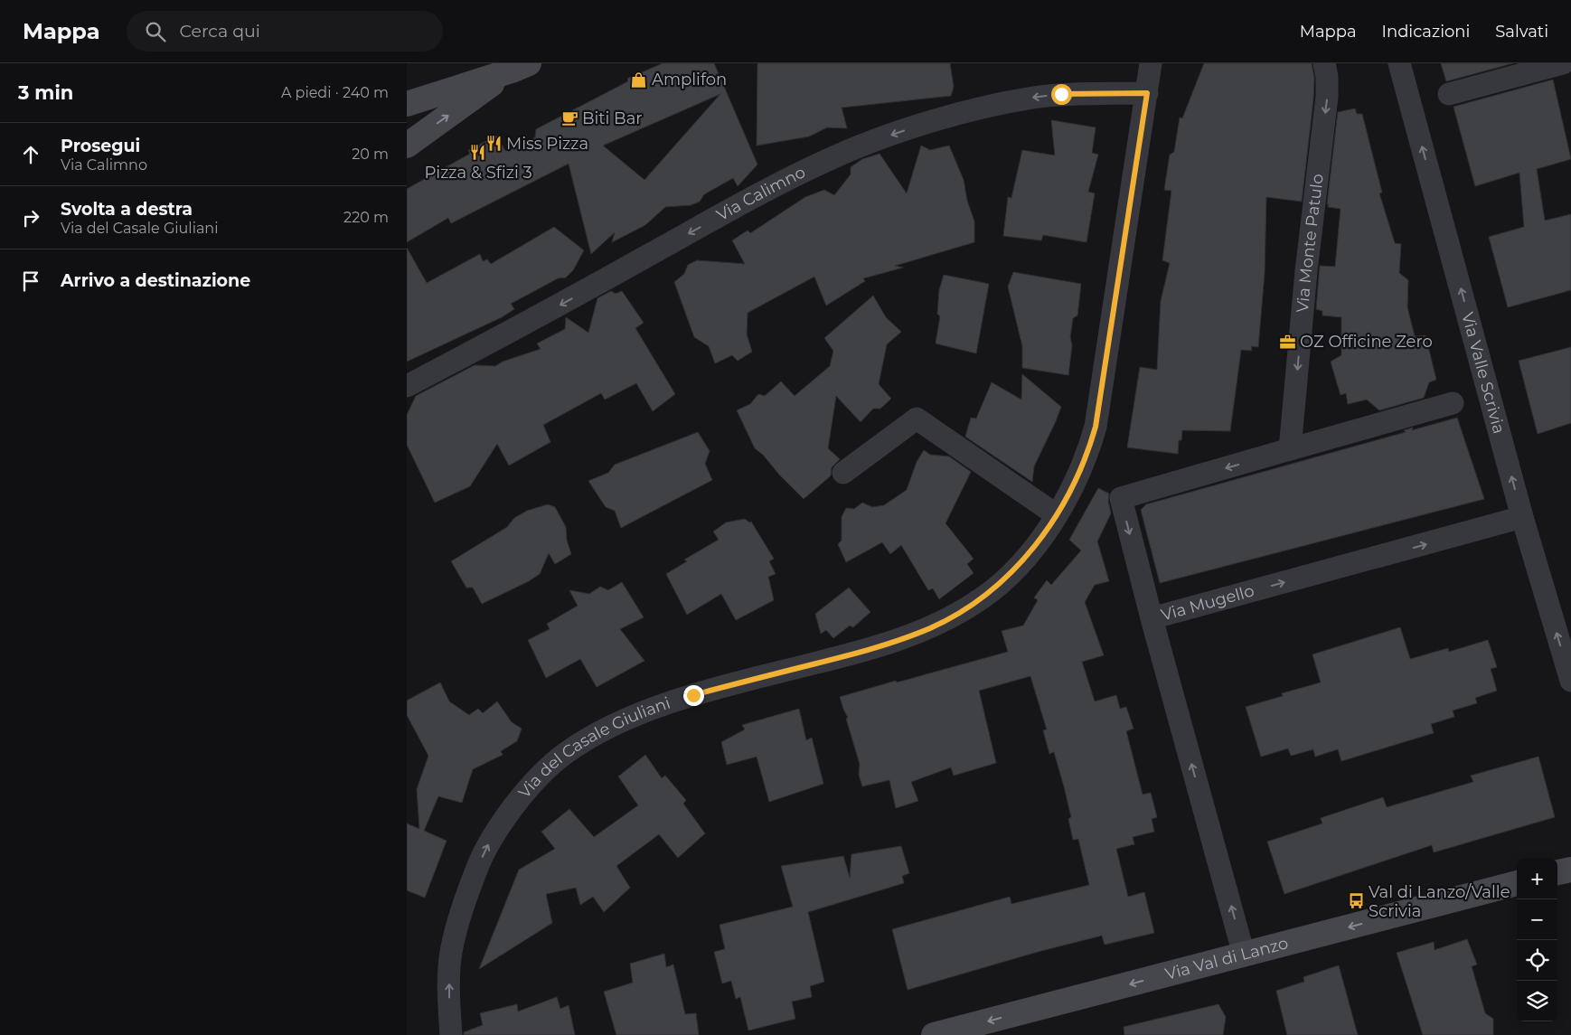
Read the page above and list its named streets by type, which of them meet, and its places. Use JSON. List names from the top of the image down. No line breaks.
{"streets":{"street":["Via Calimno","Via Monte Patulo","Via Valle Scrivia","Via Mugello","Via del Casale Giuliani","Via Val di Lanzo"]},"crossings":[["Via Calimno","Via del Casale Giuliani"],["Via Valle Scrivia","Via Mugello"],["Via Mugello","Via Val di Lanzo"]],"one_way":["Via Calimno","Via Monte Patulo","Via Valle Scrivia","Via del Casale Giuliani","Via Val di Lanzo"],"places":{"shop":["Amplifon"],"cafe":["Biti Bar"],"restaurant":["Miss Pizza","Pizza & Sfizi 3"],"office":["OZ Officine Zero"],"bus stop":["Val di Lanzo/Valle Scrivia"]},"page":{"header":"Mappa","search":"Cerca qui","nav":["Mappa","Indicazioni","Salvati"],"heading":["3 min","A piedi · 240 m"],"list":[["Prosegui","Via Calimno","20 m"],["Svolta a destra","Via del Casale Giuliani","220 m"],"Arrivo a destinazione"],"map_buttons":["+","−"]}}
